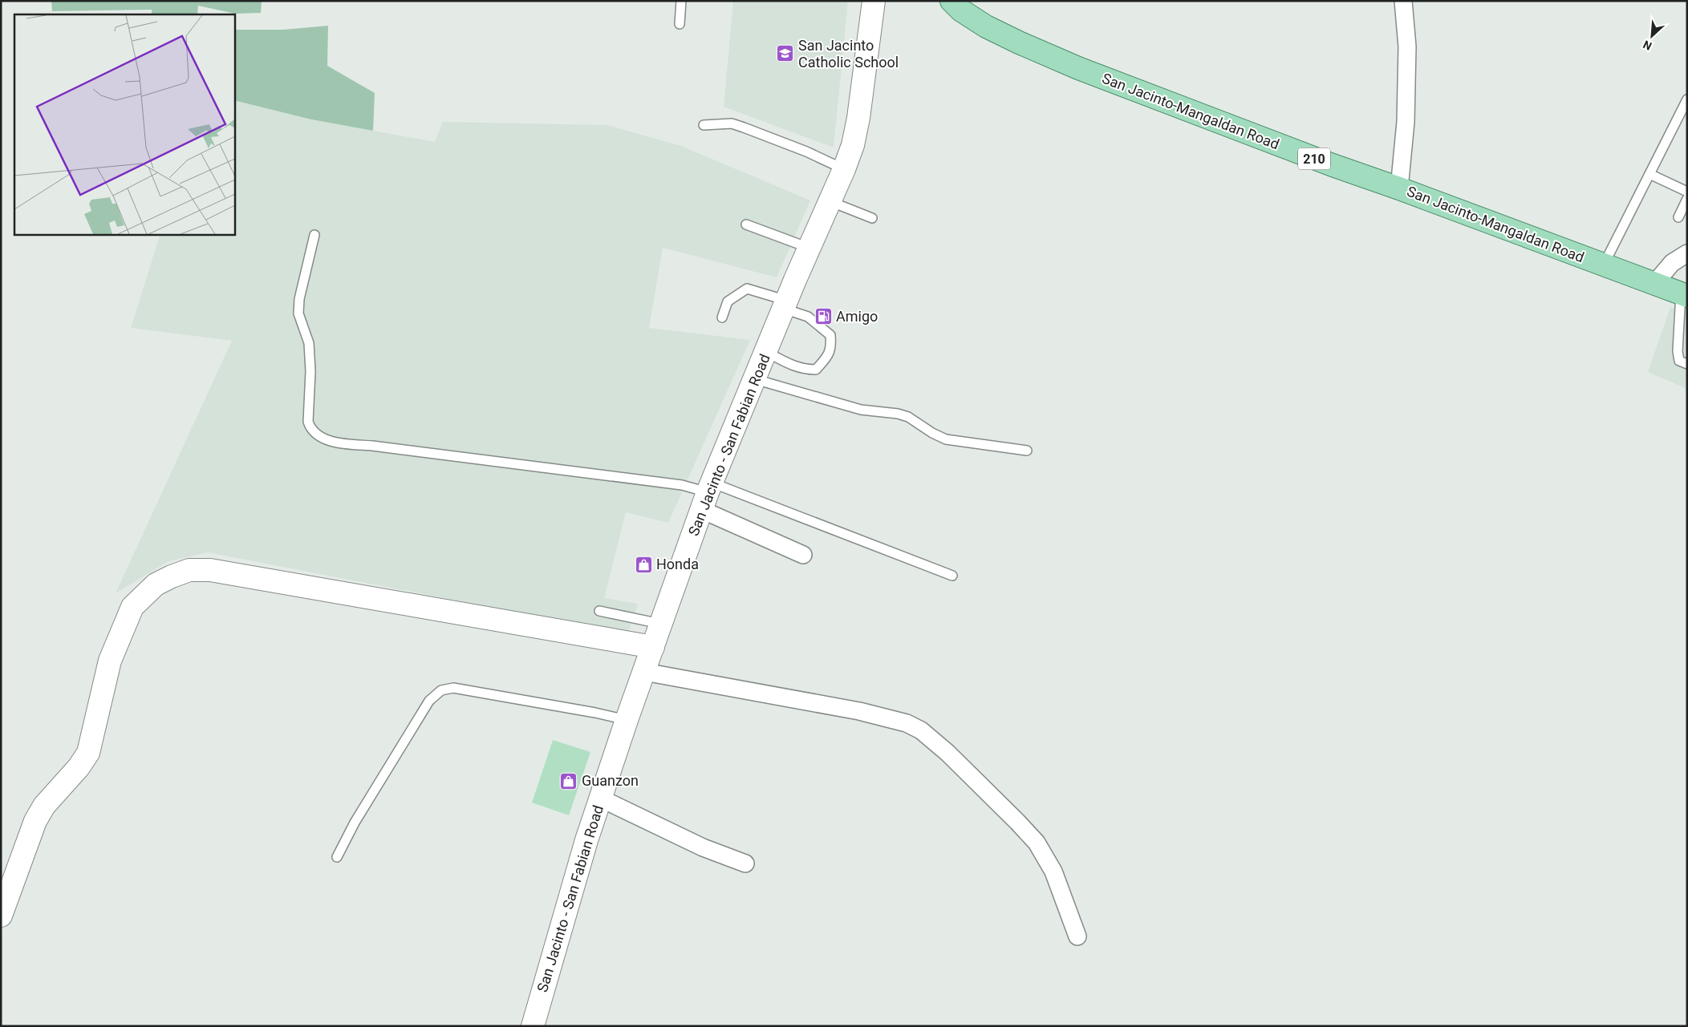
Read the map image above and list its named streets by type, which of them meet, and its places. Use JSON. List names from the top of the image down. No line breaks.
{"streets":{"main road":["San Jacinto-Mangaldan Road","210","San Jacinto - San Fabian Road"]},"places":{"school or university":["San Jacinto Catholic School"],"fuel station":["Amigo"],"shop":["Honda","Guanzon"]},"north":"bottom left"}
